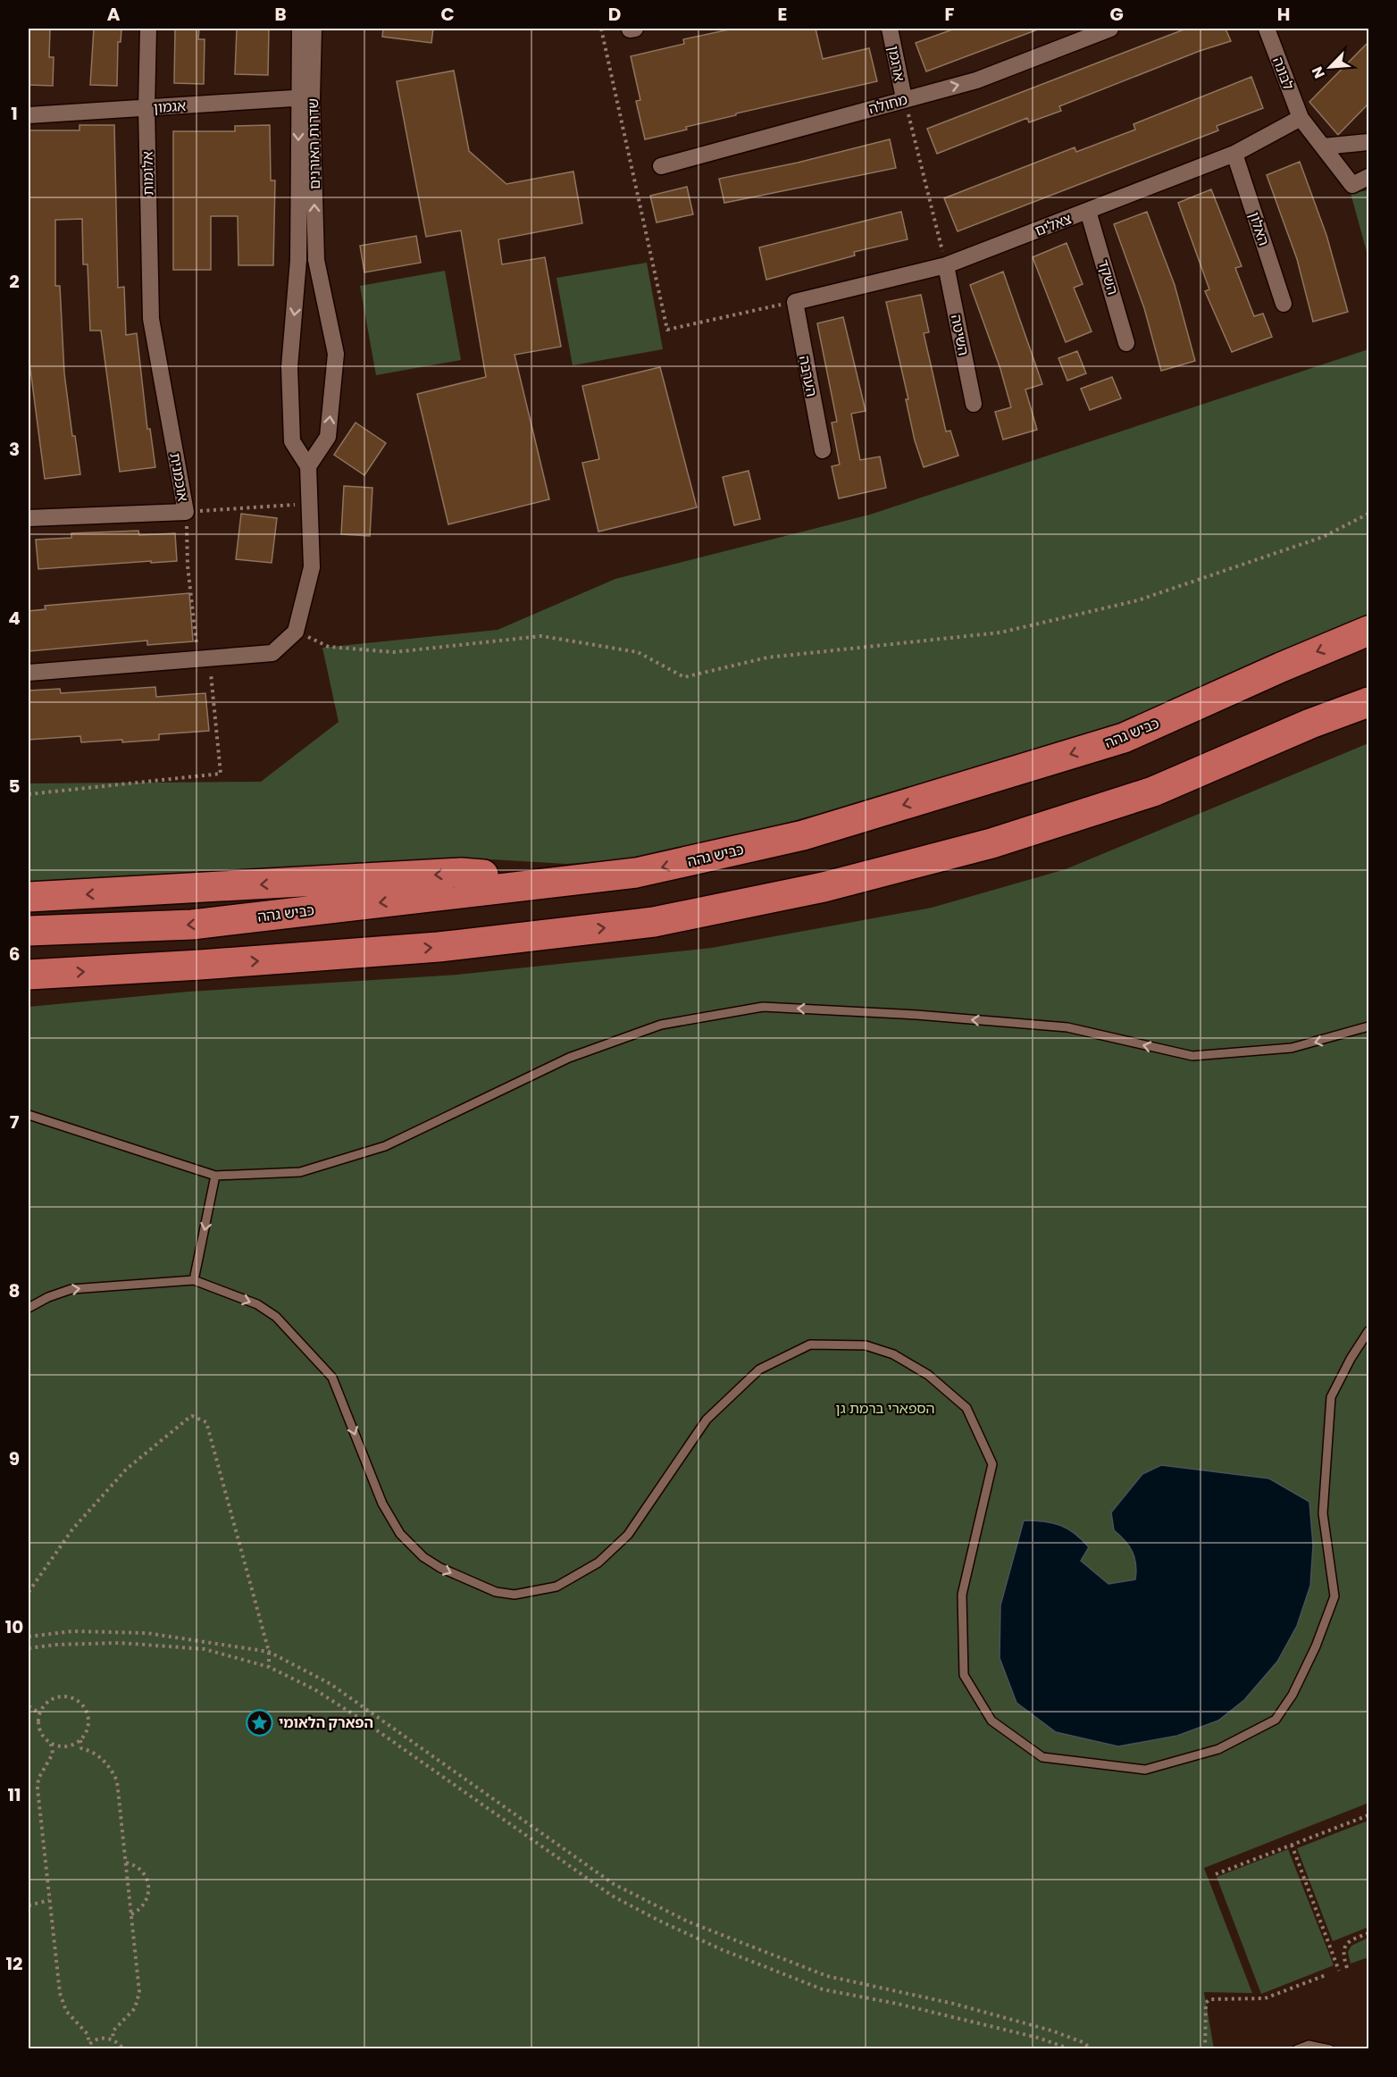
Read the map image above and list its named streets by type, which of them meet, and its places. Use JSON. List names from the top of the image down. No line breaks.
{"streets":{"highway":["כביש גהה"],"street":["ארגמן","לבונה","מחולה","אגמון","שדרות האורנים","אלומות","צאלים","האלון","השקד","השיטה","הערבה","אוכמנית"]},"crossings":[["ארגמן","מחולה"],["לבונה","צאלים"],["אגמון","שדרות האורנים"],["אגמון","אלומות"],["אלומות","אוכמנית"],["צאלים","האלון"],["צאלים","השקד"],["צאלים","השיטה"],["צאלים","הערבה"]],"one_way":["מחולה"],"parks":["הספארי ברמת גן"],"places":{"place":["הפארק הלאומי"]},"north":"bottom left","grid":{"columns":["A","B","C","D","E","F","G","H"],"rows":["1","2","3","4","5","6","7","8","9","10","11","12"]}}
